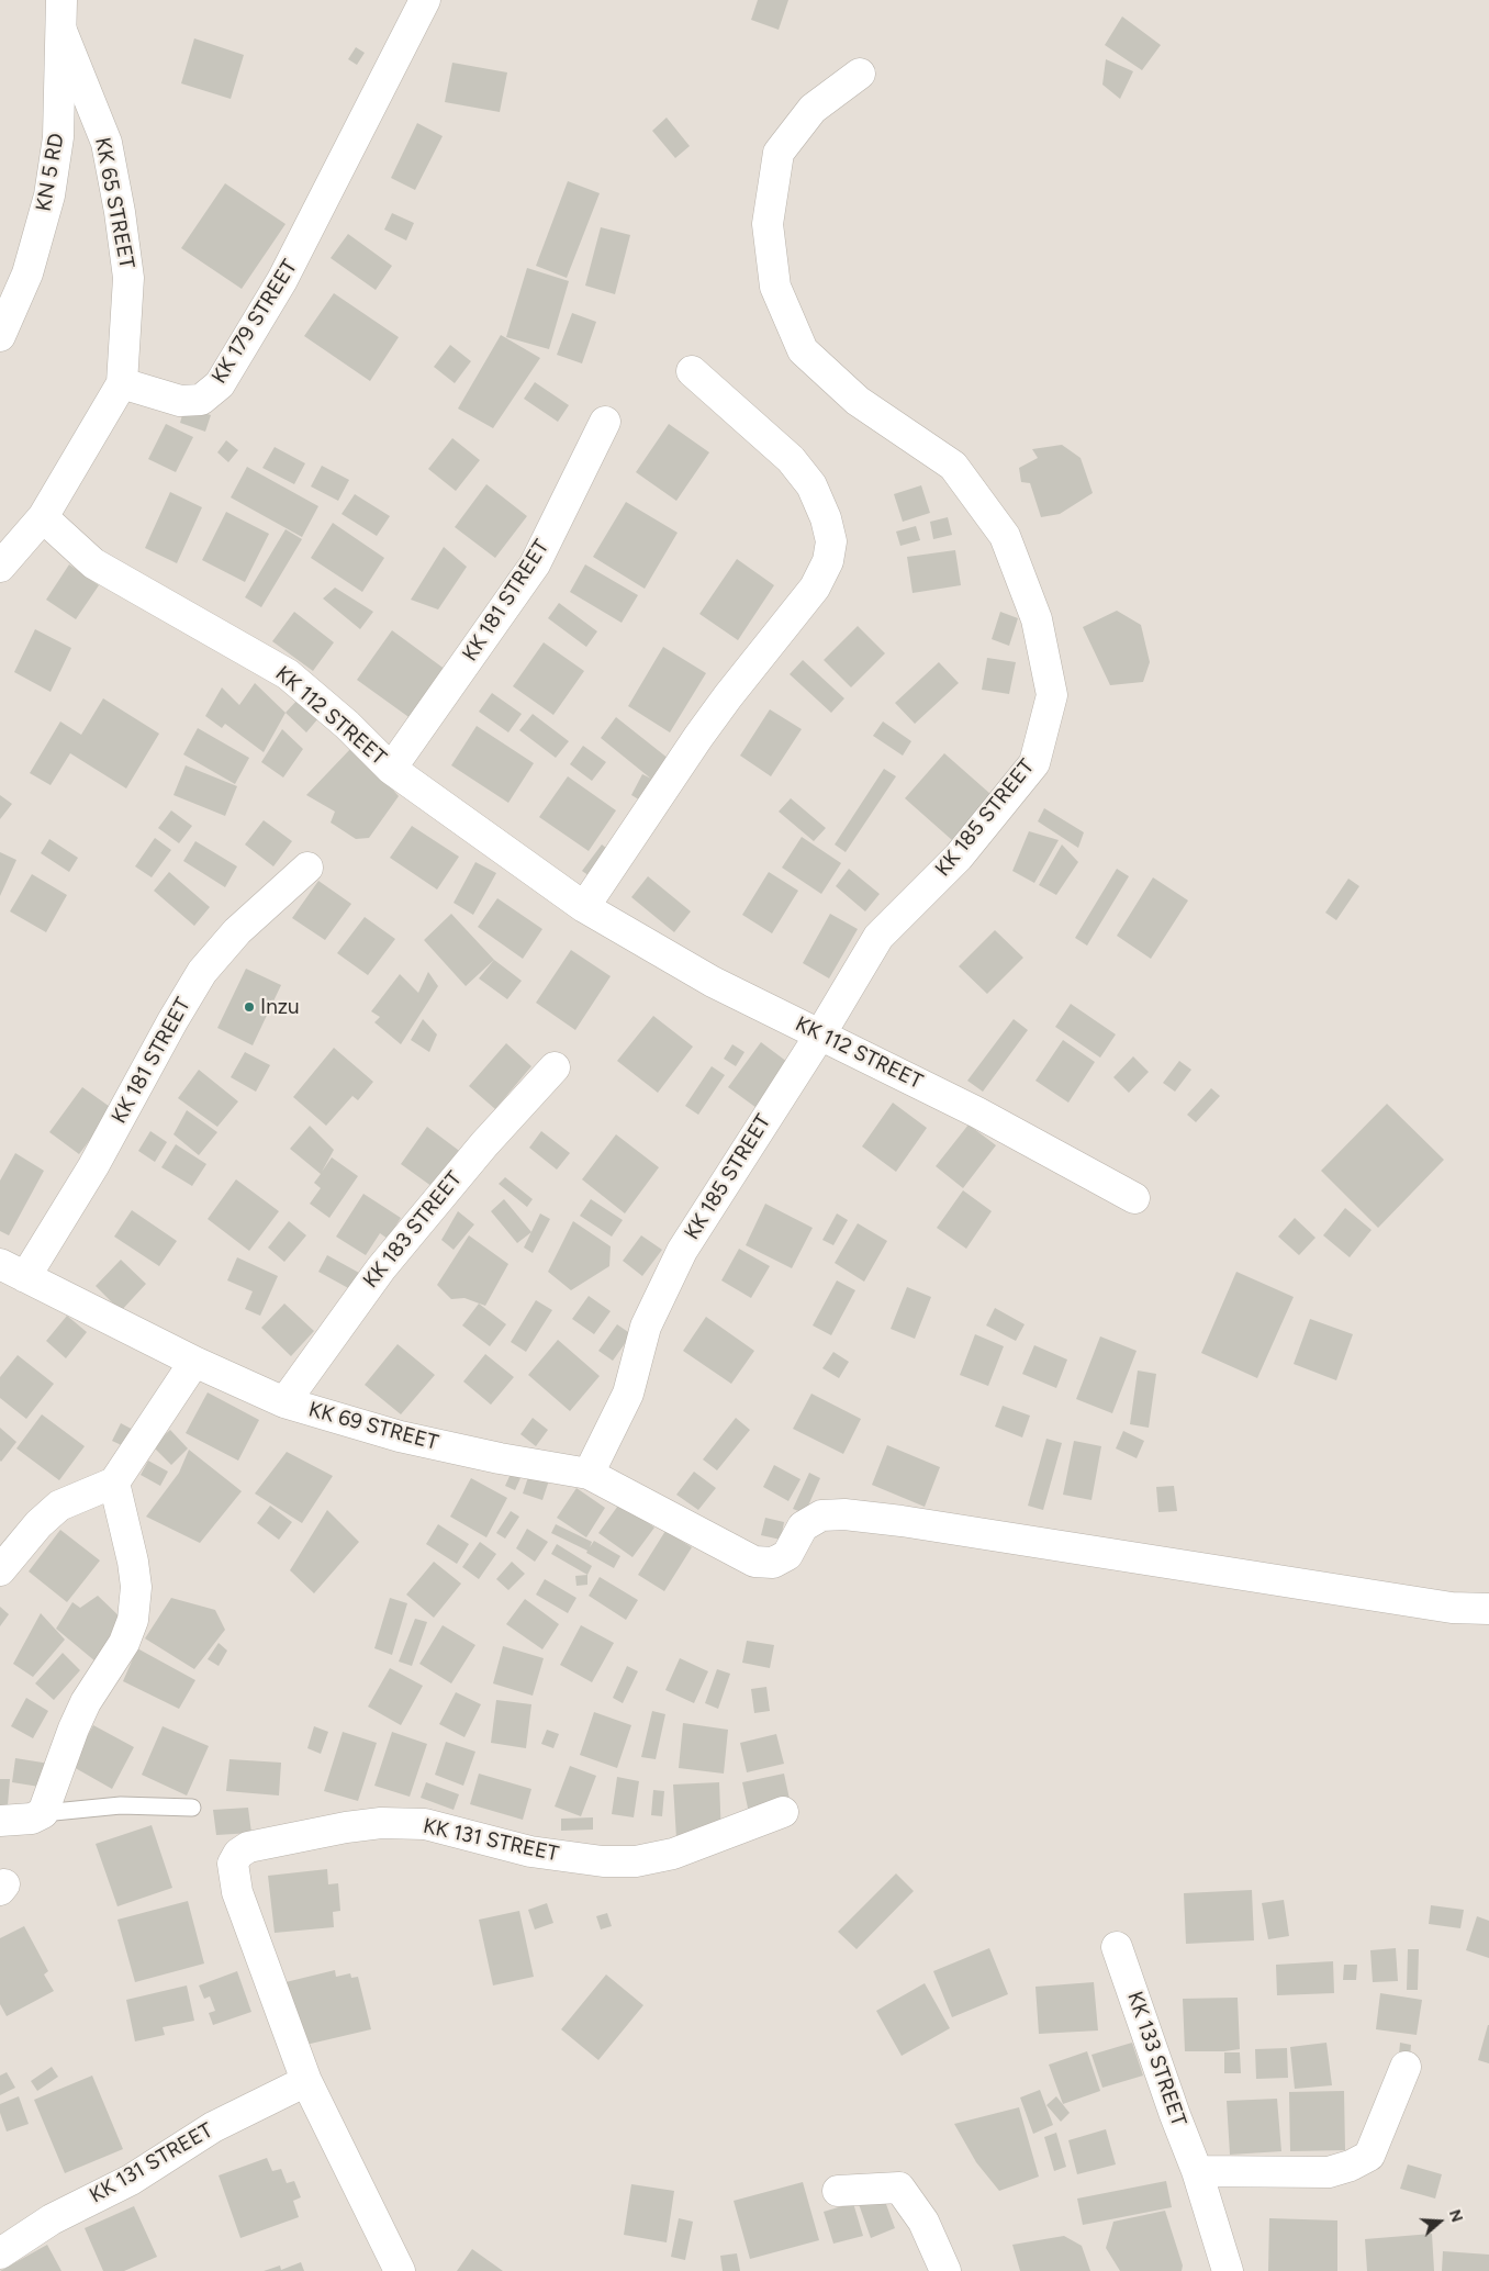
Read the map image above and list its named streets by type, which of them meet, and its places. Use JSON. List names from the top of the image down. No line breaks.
{"streets":{"street":["KN 5 RD","KK 65 STREET","KK 179 STREET","KK 181 STREET","KK 112 STREET","KK 185 STREET","KK 183 STREET","KK 69 STREET","KK 131 STREET","KK 133 STREET"]},"crossings":[["KN 5 RD","KK 65 STREET"],["KK 65 STREET","KK 179 STREET"],["KK 181 STREET","KK 112 STREET"],["KK 181 STREET","KK 69 STREET"],["KK 112 STREET","KK 185 STREET"],["KK 185 STREET","KK 69 STREET"],["KK 183 STREET","KK 69 STREET"]],"places":["Inzu"],"north":"right"}
